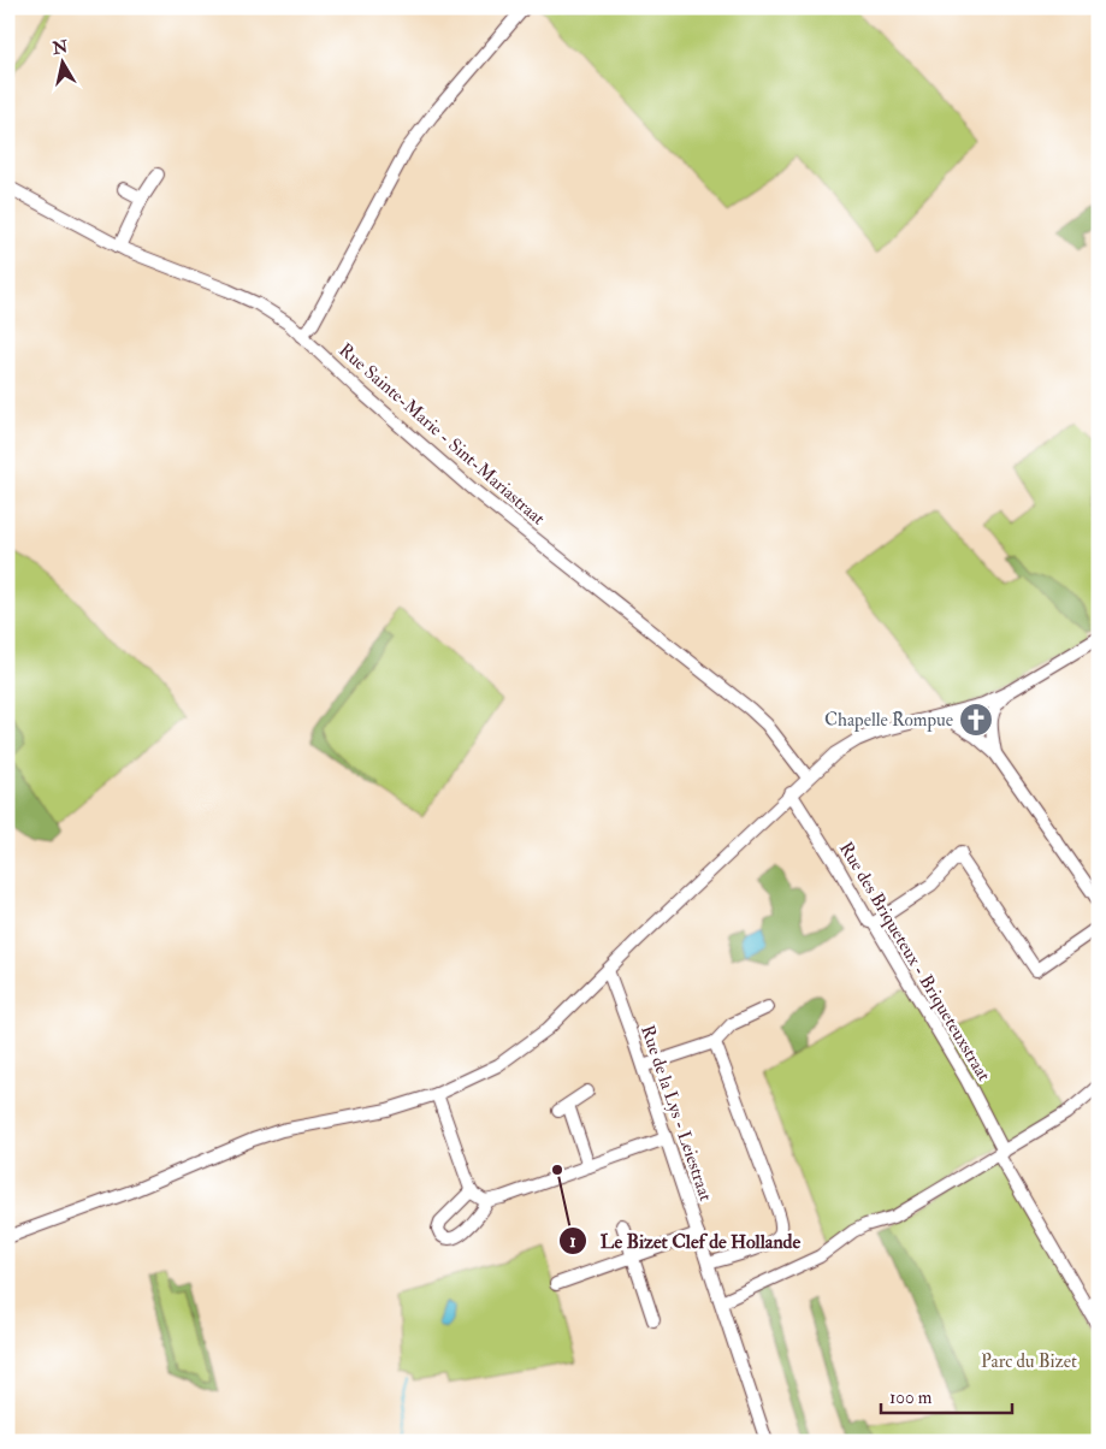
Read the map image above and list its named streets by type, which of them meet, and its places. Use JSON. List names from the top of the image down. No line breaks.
{"streets":{"street":["Rue Sainte-Marie - Sint-Mariastraat","Rue des Briqueteux - Briqueteuxstraat","Rue de la Lys - Leiestraat"]},"parks":["Parc du Bizet"],"places":{"church":["Chapelle Rompue"],"other":["Le Bizet Clef de Hollande"]},"scale_bar":"100 m","north":"top"}
